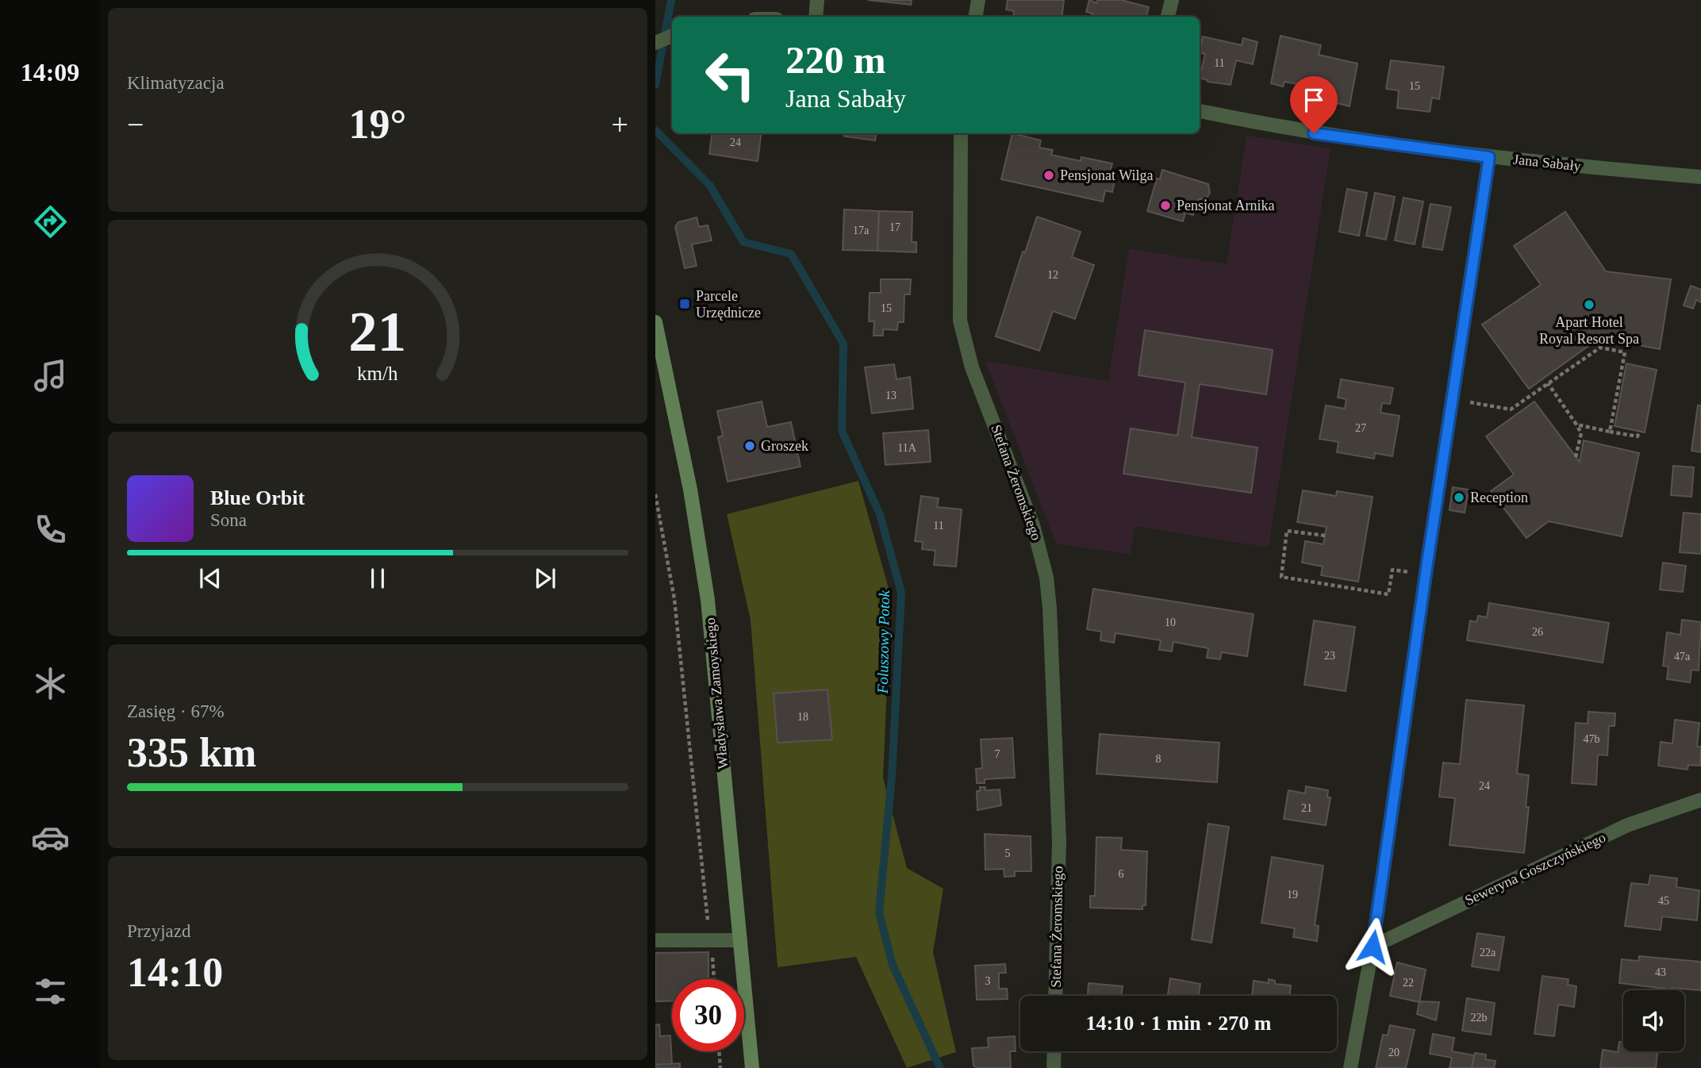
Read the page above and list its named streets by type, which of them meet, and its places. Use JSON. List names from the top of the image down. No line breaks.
{"streets":{"street":["Jana Sabały","Stefana Żeromskiego","Władysława Zamoyskiego","Seweryna Goszczyńskiego"]},"water":["Foluszowy Potok"],"places":{"other":["Pensjonat Wilga","Pensjonat Arnika","Apart Hotel Royal Resort Spa","Groszek","Reception"],"transit":["Parcele Urzędnicze"]},"house_numbers":["11","15","24","17","17a","12","15","13","27","11A","11","10","26","23","47a","18","47b","7","8","24","21","5","6","19","45","22a","43","3","22","22b","20"],"page":{"tabs":"14:09","tile":["Klimatyzacja",["Zasięg · 67%","335 km"],["Przyjazd","14:10"]],"turn":["220 m","Jana Sabały"],"heat":["−","19°","+"],"song":["Blue Orbit","Sona"],"limit":"30","trip":"14:10 · 1 min · 270 m","gauge":["21","km/h"]}}
